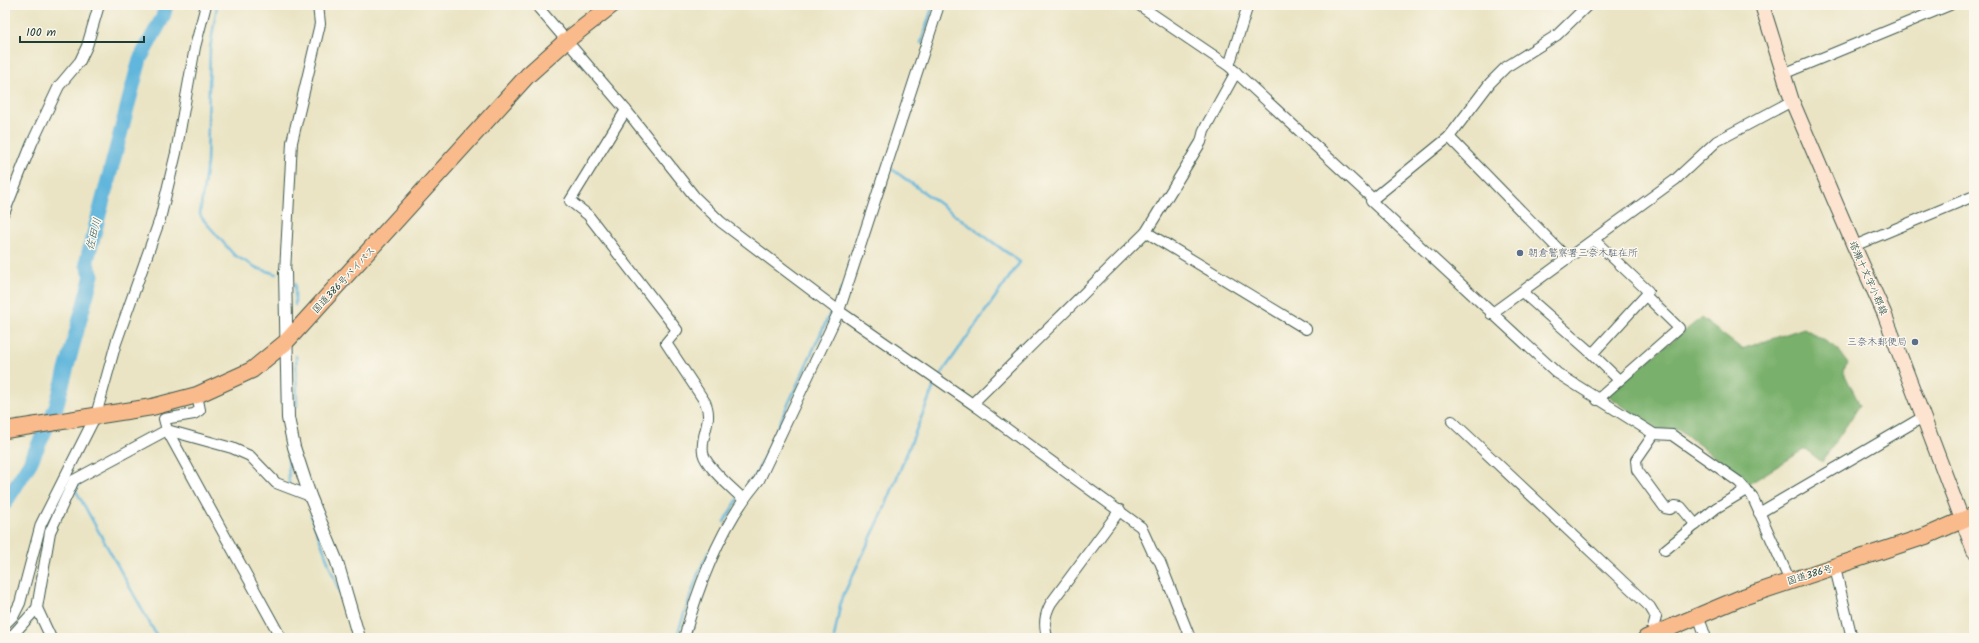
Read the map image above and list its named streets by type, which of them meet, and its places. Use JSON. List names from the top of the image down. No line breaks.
{"streets":{"highway":["国道386号バイパス","国道386号"],"main road":["塔瀬十文字小郡線"]},"crossings":[["塔瀬十文字小郡線","国道386号"]],"water":["佐田川"],"places":["朝倉警察署三奈木駐在所","三奈木郵便局"],"scale_bar":"100 m"}
